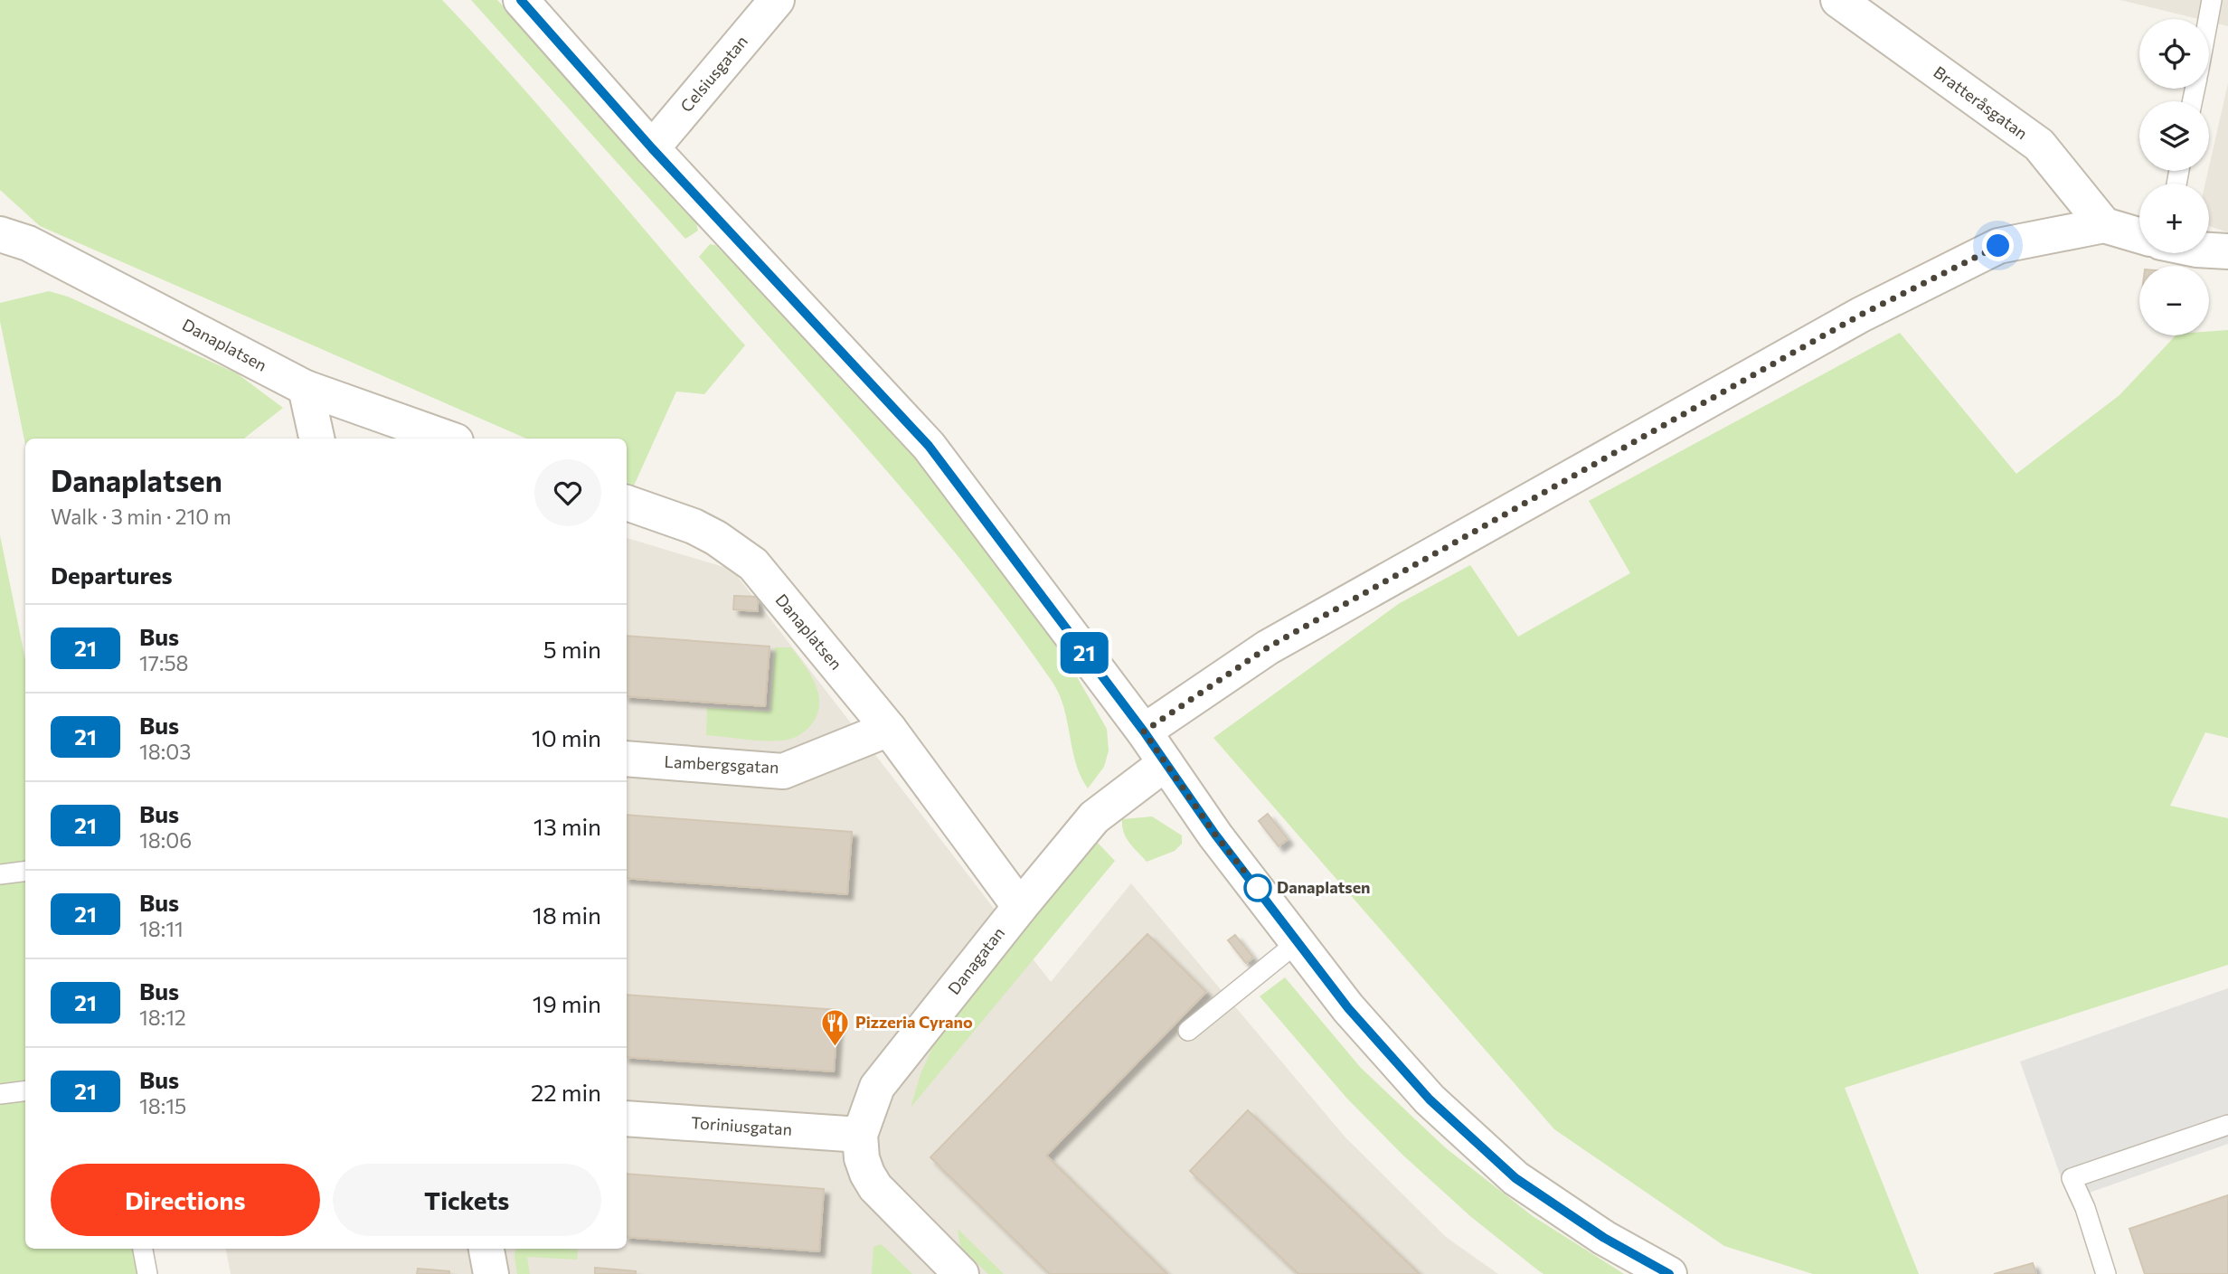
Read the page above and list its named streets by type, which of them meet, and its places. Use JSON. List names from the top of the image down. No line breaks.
{"streets":{"street":["Celsiusgatan","Bratteråsgatan","Danaplatsen","Lambergsgatan","Danagatan","Toriniusgatan"]},"crossings":[["Danaplatsen","Lambergsgatan"],["Danaplatsen","Danagatan"],["Danagatan","Toriniusgatan"]],"places":{"other":["Danaplatsen"],"restaurant":["Pizzeria Cyrano"]},"lines":["bus line 21"],"page":{"on_map":"21","map_buttons":["+","−"],"heading":[["Danaplatsen","Walk · 3 min · 210 m"],"Departures"],"list":[{"mark":"21","name":"Bus","note":"17:58","value":"5 min"},{"mark":"21","name":"Bus","note":"18:03","value":"10 min"},{"mark":"21","name":"Bus","note":"18:06","value":"13 min"},{"mark":"21","name":"Bus","note":"18:11","value":"18 min"},{"mark":"21","name":"Bus","note":"18:12","value":"19 min"},{"mark":"21","name":"Bus","note":"18:15","value":"22 min"}],"buttons":["Directions","Tickets"]}}
